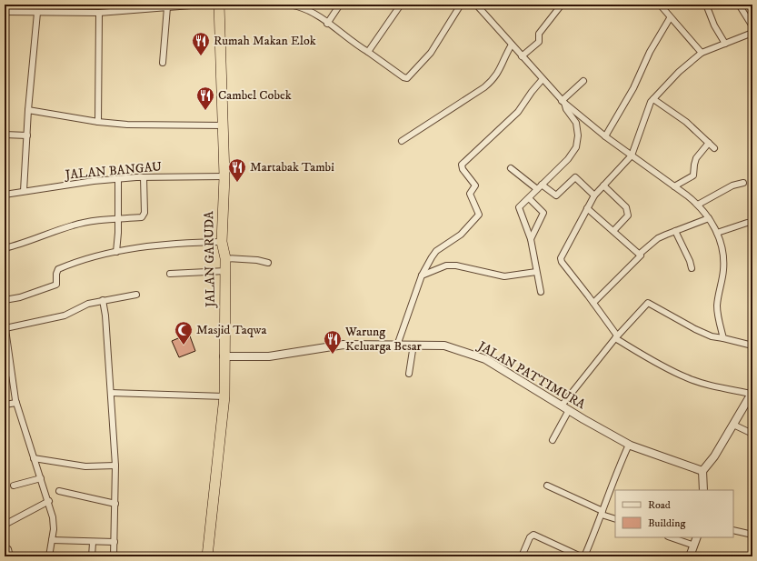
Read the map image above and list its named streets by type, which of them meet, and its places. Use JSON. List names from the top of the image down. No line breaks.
{"streets":{"highway":["JALAN GARUDA"],"street":["JALAN BANGAU","JALAN PATTIMURA"]},"crossings":[["JALAN BANGAU","JALAN GARUDA"],["JALAN GARUDA","JALAN PATTIMURA"]],"places":{"restaurant":["Rumah Makan Elok","Cambel Cobek","Martabak Tambi","Warung Keluarga Besar"],"mosque":["Masjid Taqwa"]},"legend":["Road","Building"]}
